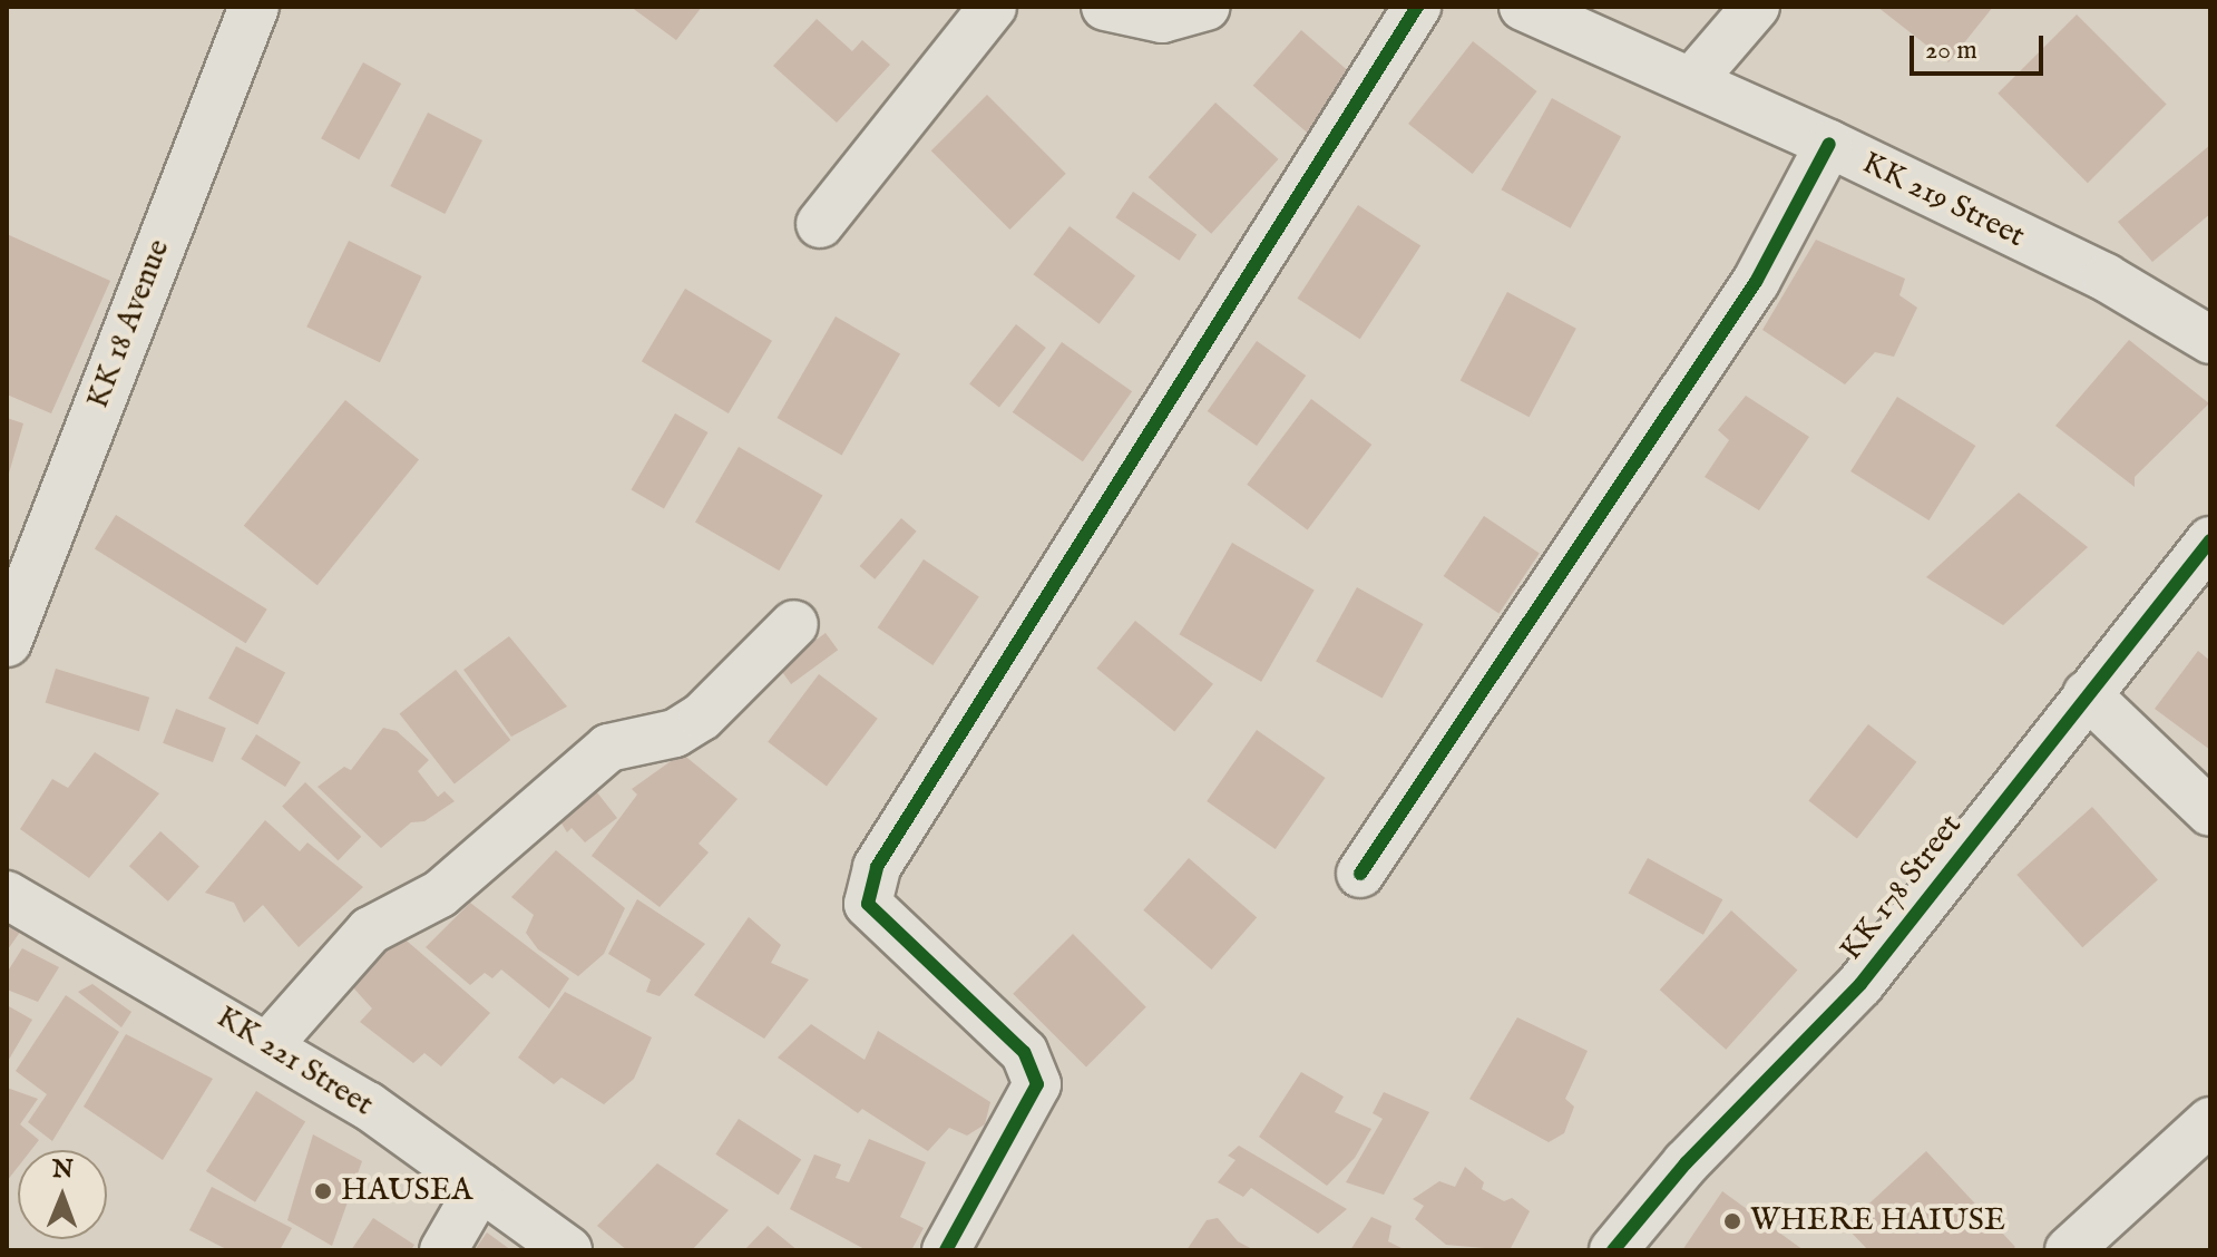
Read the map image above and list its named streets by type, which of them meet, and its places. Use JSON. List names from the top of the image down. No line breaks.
{"streets":{"main road":["KK 18 Avenue"],"street":["KK 219 Street","KK 178 Street","KK 221 Street"]},"places":["HAUSEA","WHERE HAIUSE"],"scale_bar":"20 m","north":"top"}
